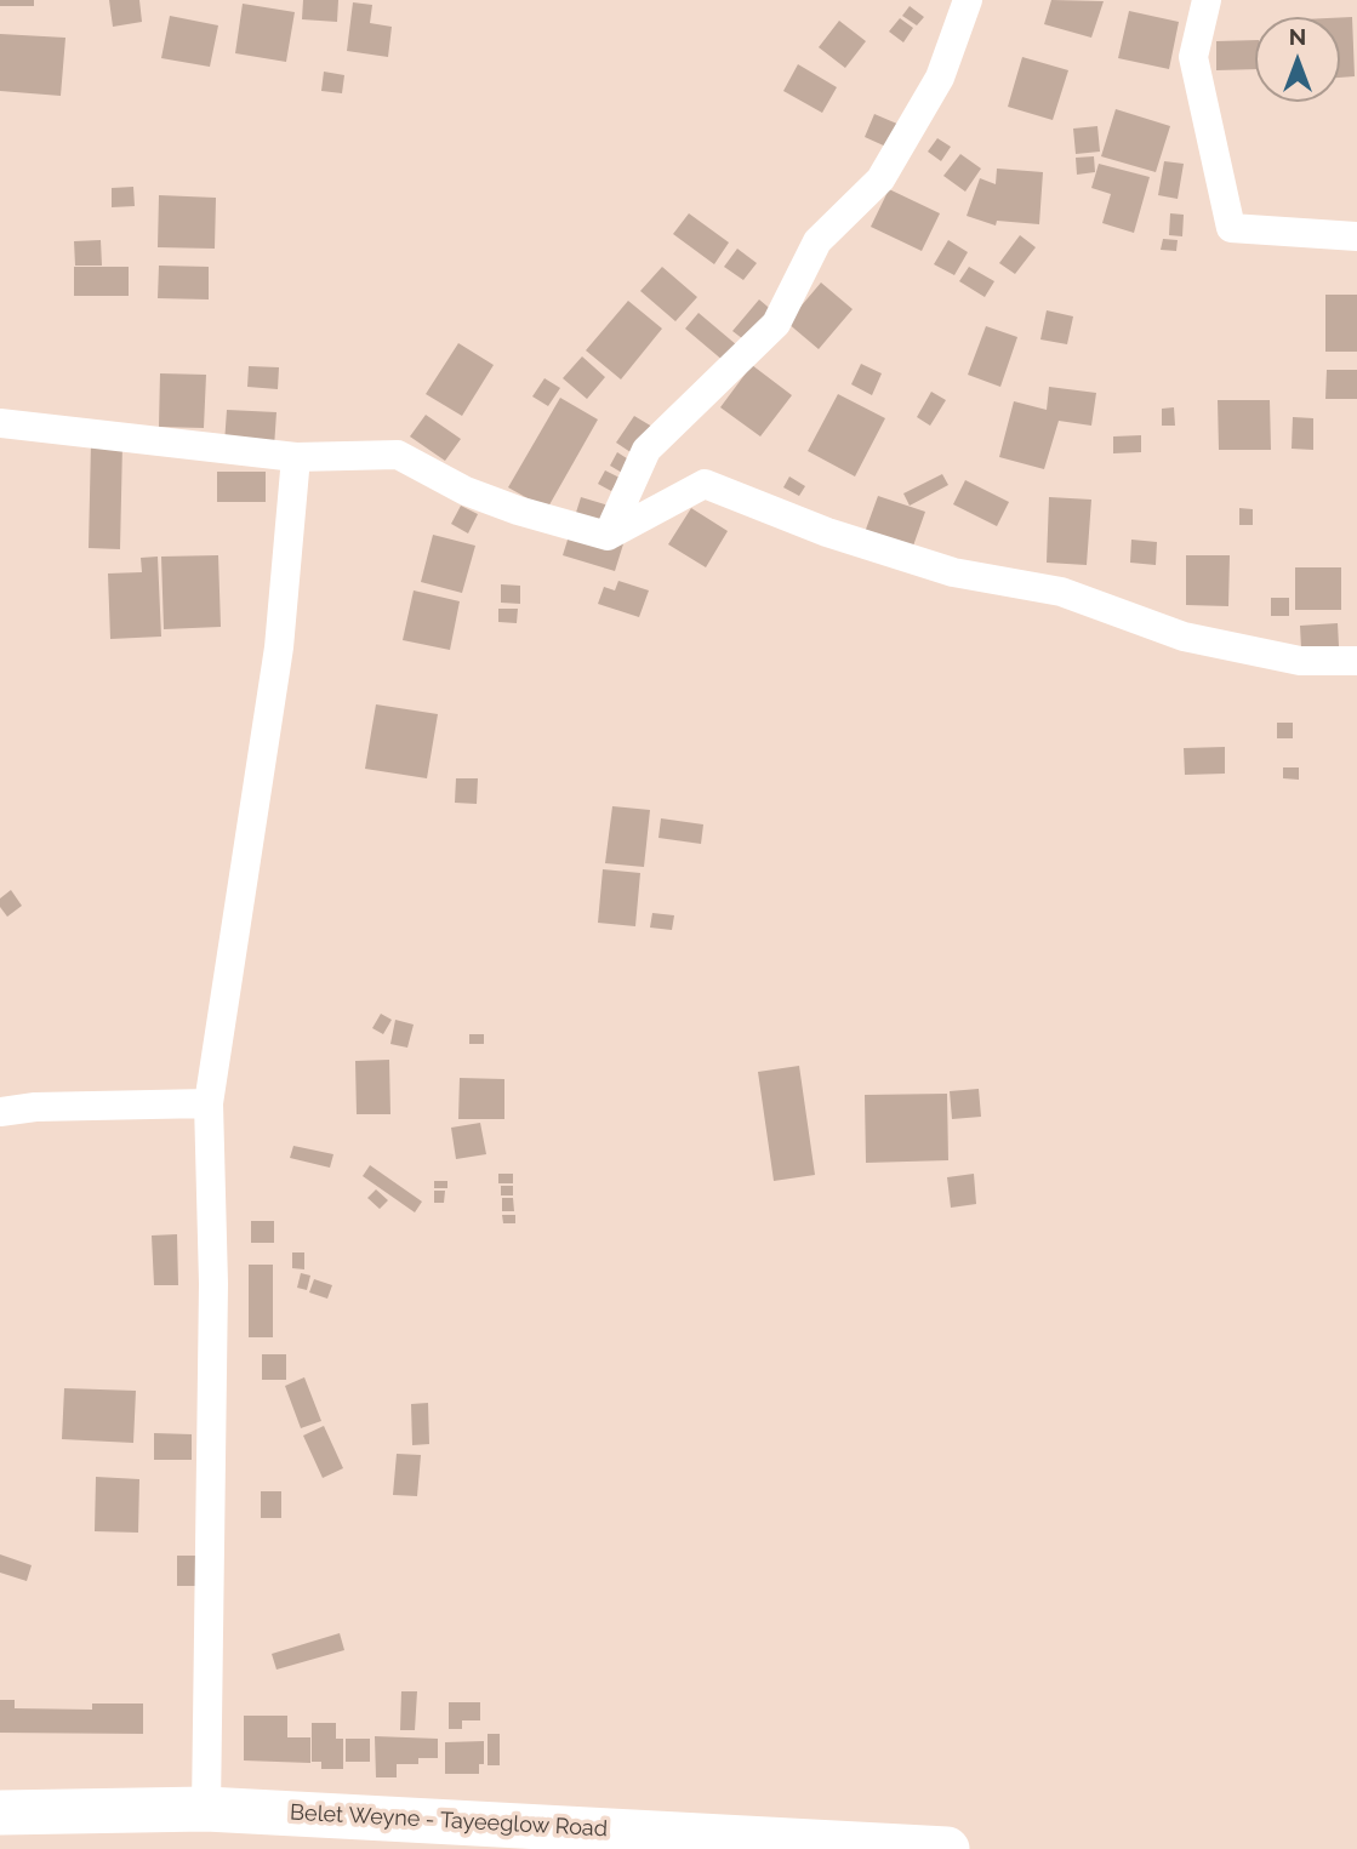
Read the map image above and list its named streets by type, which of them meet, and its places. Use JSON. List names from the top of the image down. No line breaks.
{"streets":{"main road":["Belet Weyne - Tayeeglow Road"]},"north":"top"}
